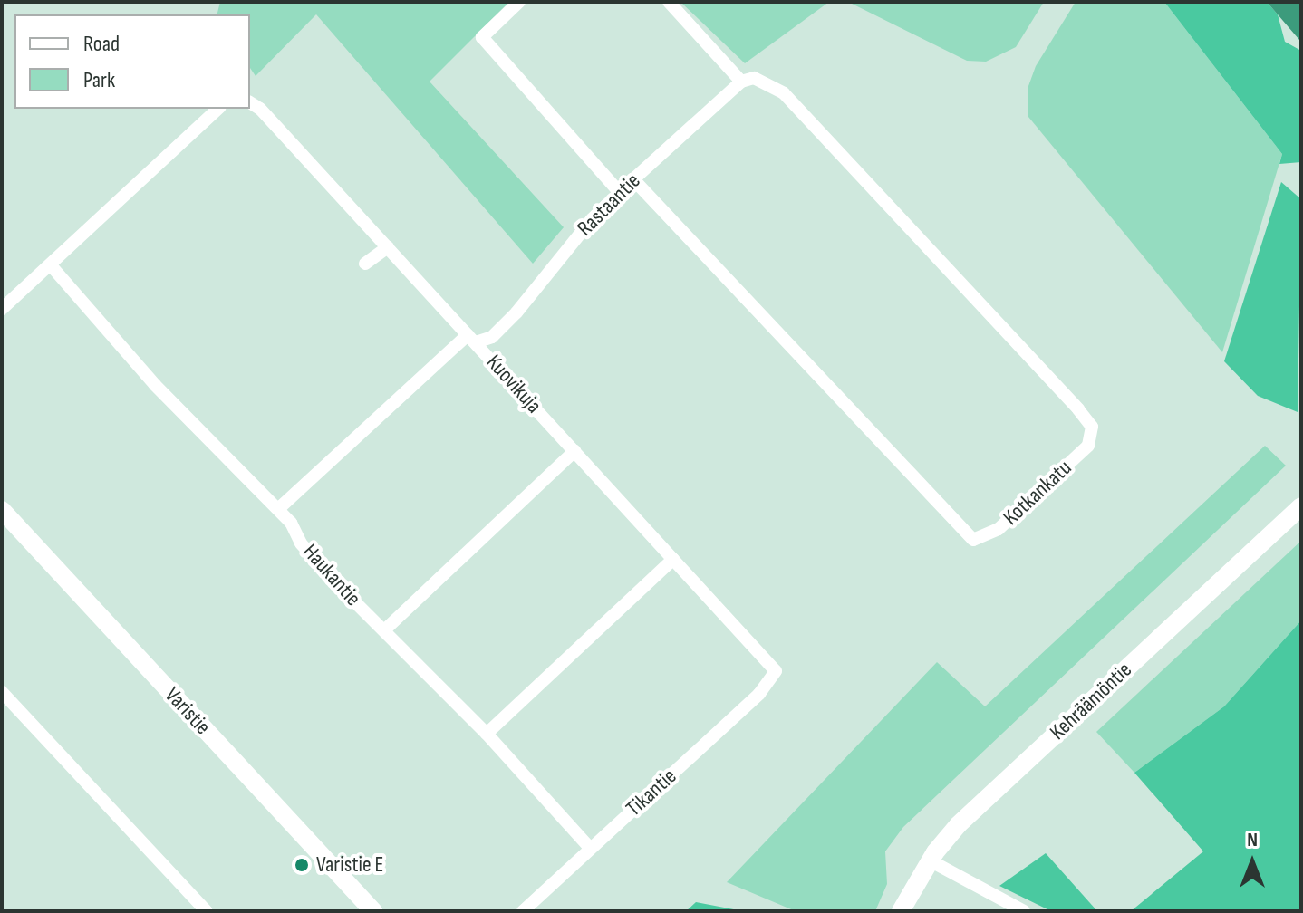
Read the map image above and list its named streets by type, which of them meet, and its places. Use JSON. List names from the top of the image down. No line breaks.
{"streets":{"street":["Rastaantie","Kuovikuja","Kotkankatu","Haukantie","Kehräämöntie","Varistie","Tikantie"]},"crossings":[["Rastaantie","Kuovikuja"],["Rastaantie","Kotkankatu"],["Rastaantie","Haukantie"],["Kuovikuja","Tikantie"],["Haukantie","Tikantie"]],"places":["Varistie E"],"legend":["Road","Park"],"north":"top"}
